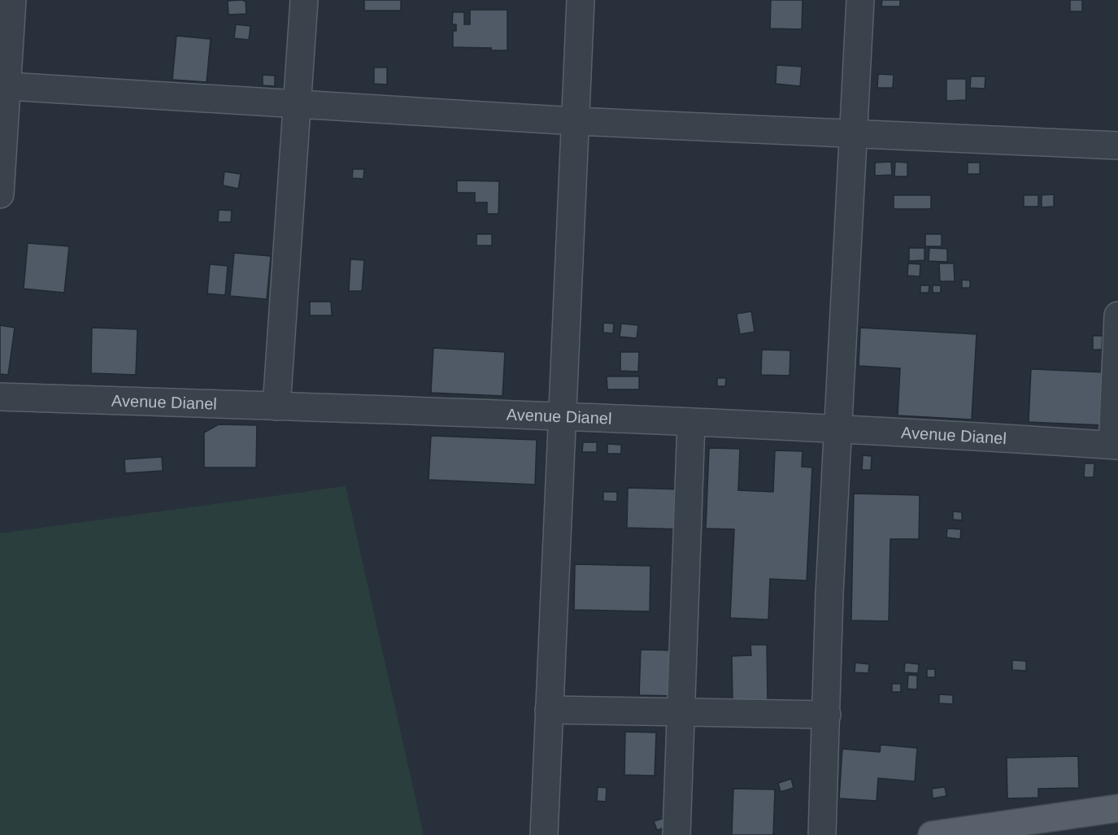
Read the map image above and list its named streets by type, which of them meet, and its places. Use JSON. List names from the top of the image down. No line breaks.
{"streets":{"street":["Avenue Dianel"]}}
